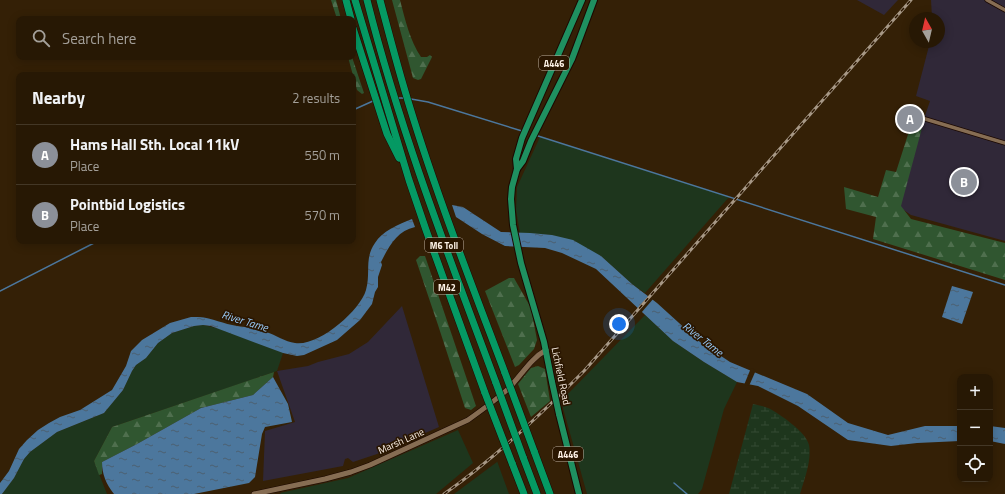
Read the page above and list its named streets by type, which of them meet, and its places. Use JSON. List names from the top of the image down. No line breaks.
{"streets":{"highway":["A446","M6 Toll","M42","Lichfield Road"],"main road":["Marsh Lane"]},"crossings":[["A446","Lichfield Road"],["Lichfield Road","Marsh Lane"]],"water":["River Tame"],"north":"top","page":{"search":"Search here","heading":["Nearby","2 results"],"pins":["A","B"],"list":[{"mark":"A","name":"Hams Hall Sth. Local 11kV","note":"Place","value":"550 m"},{"mark":"B","name":"Pointbid Logistics","note":"Place","value":"570 m"}],"map_buttons":["+","−"]}}
